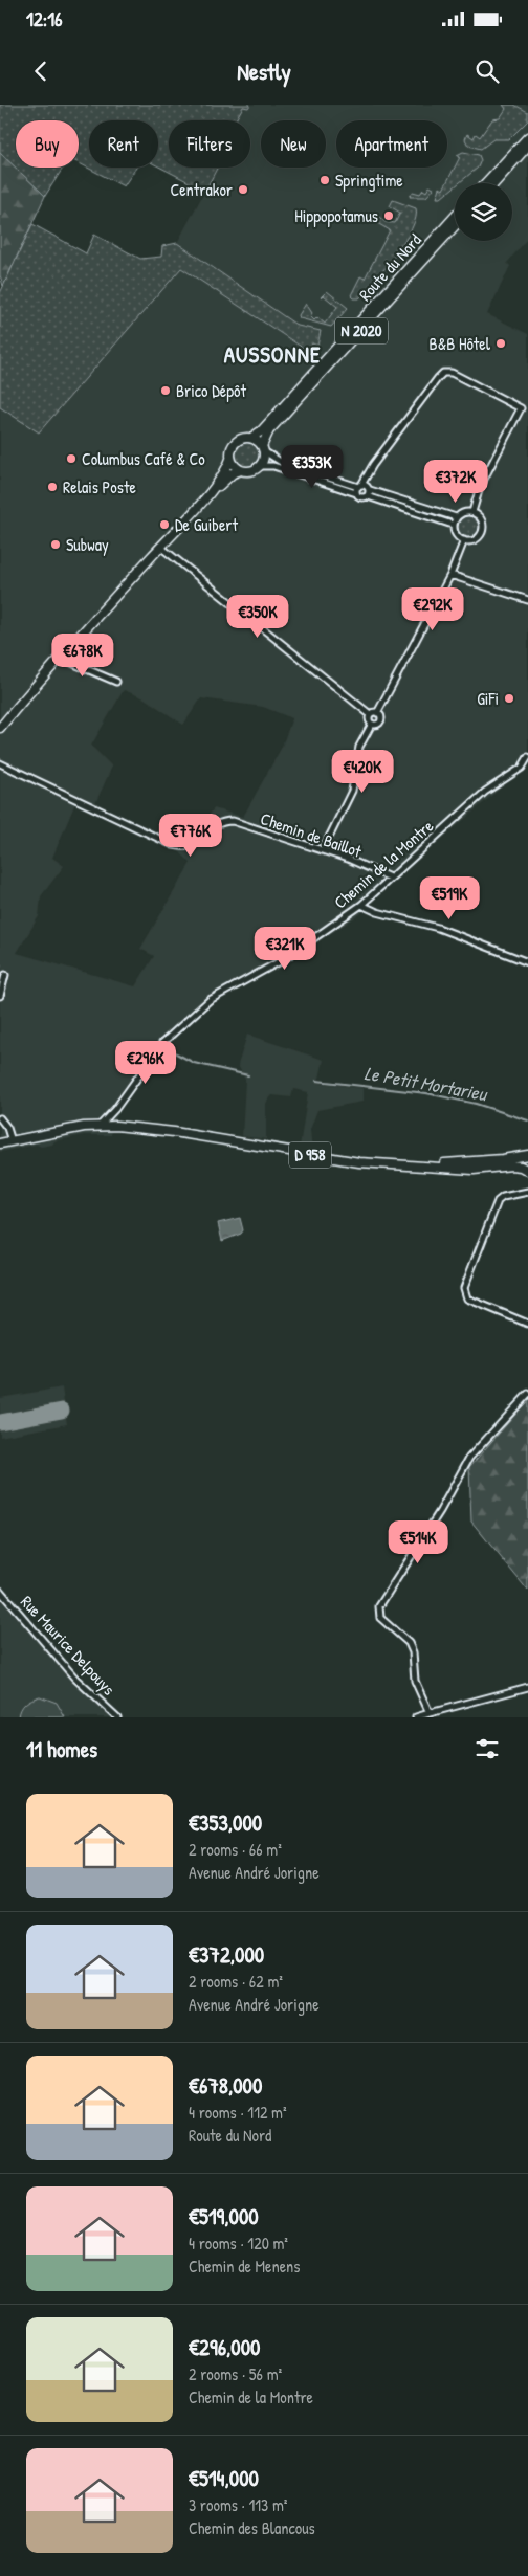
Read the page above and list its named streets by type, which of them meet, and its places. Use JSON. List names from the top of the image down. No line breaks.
{"streets":{"main road":["Route du Nord","N 2020","D 958"],"street":["Chemin de Baillot","Chemin de la Montre","Rue Maurice Delpouys"]},"crossings":[["Chemin de Baillot","Chemin de la Montre"],["Chemin de la Montre","D 958"]],"districts":["AUSSONNE"],"water":["Le Petit Mortarieu"],"places":["Springtime","Centrakor","Hippopotamus","B&B Hôtel","Brico Dépôt","Columbus Café & Co","Relais Poste","De Guibert","Subway","GiFi"],"page":{"status":"12:16","header":"Nestly","chip":["Buy","Rent","Filters","New","Apartment"],"price":["€353K","€372K","€292K","€350K","€678K","€420K","€776K","€519K","€321K","€296K","€514K"],"heading":"11 homes","list":[{"name":"€353,000","note":"2 rooms · 66 m² · Avenue André Jorigne"},{"name":"€372,000","note":"2 rooms · 62 m² · Avenue André Jorigne"},{"name":"€678,000","note":"4 rooms · 112 m² · Route du Nord"},{"name":"€519,000","note":"4 rooms · 120 m² · Chemin de Menens"},{"name":"€296,000","note":"2 rooms · 56 m² · Chemin de la Montre"},{"name":"€514,000","note":"3 rooms · 113 m² · Chemin des Blancous"}]}}
